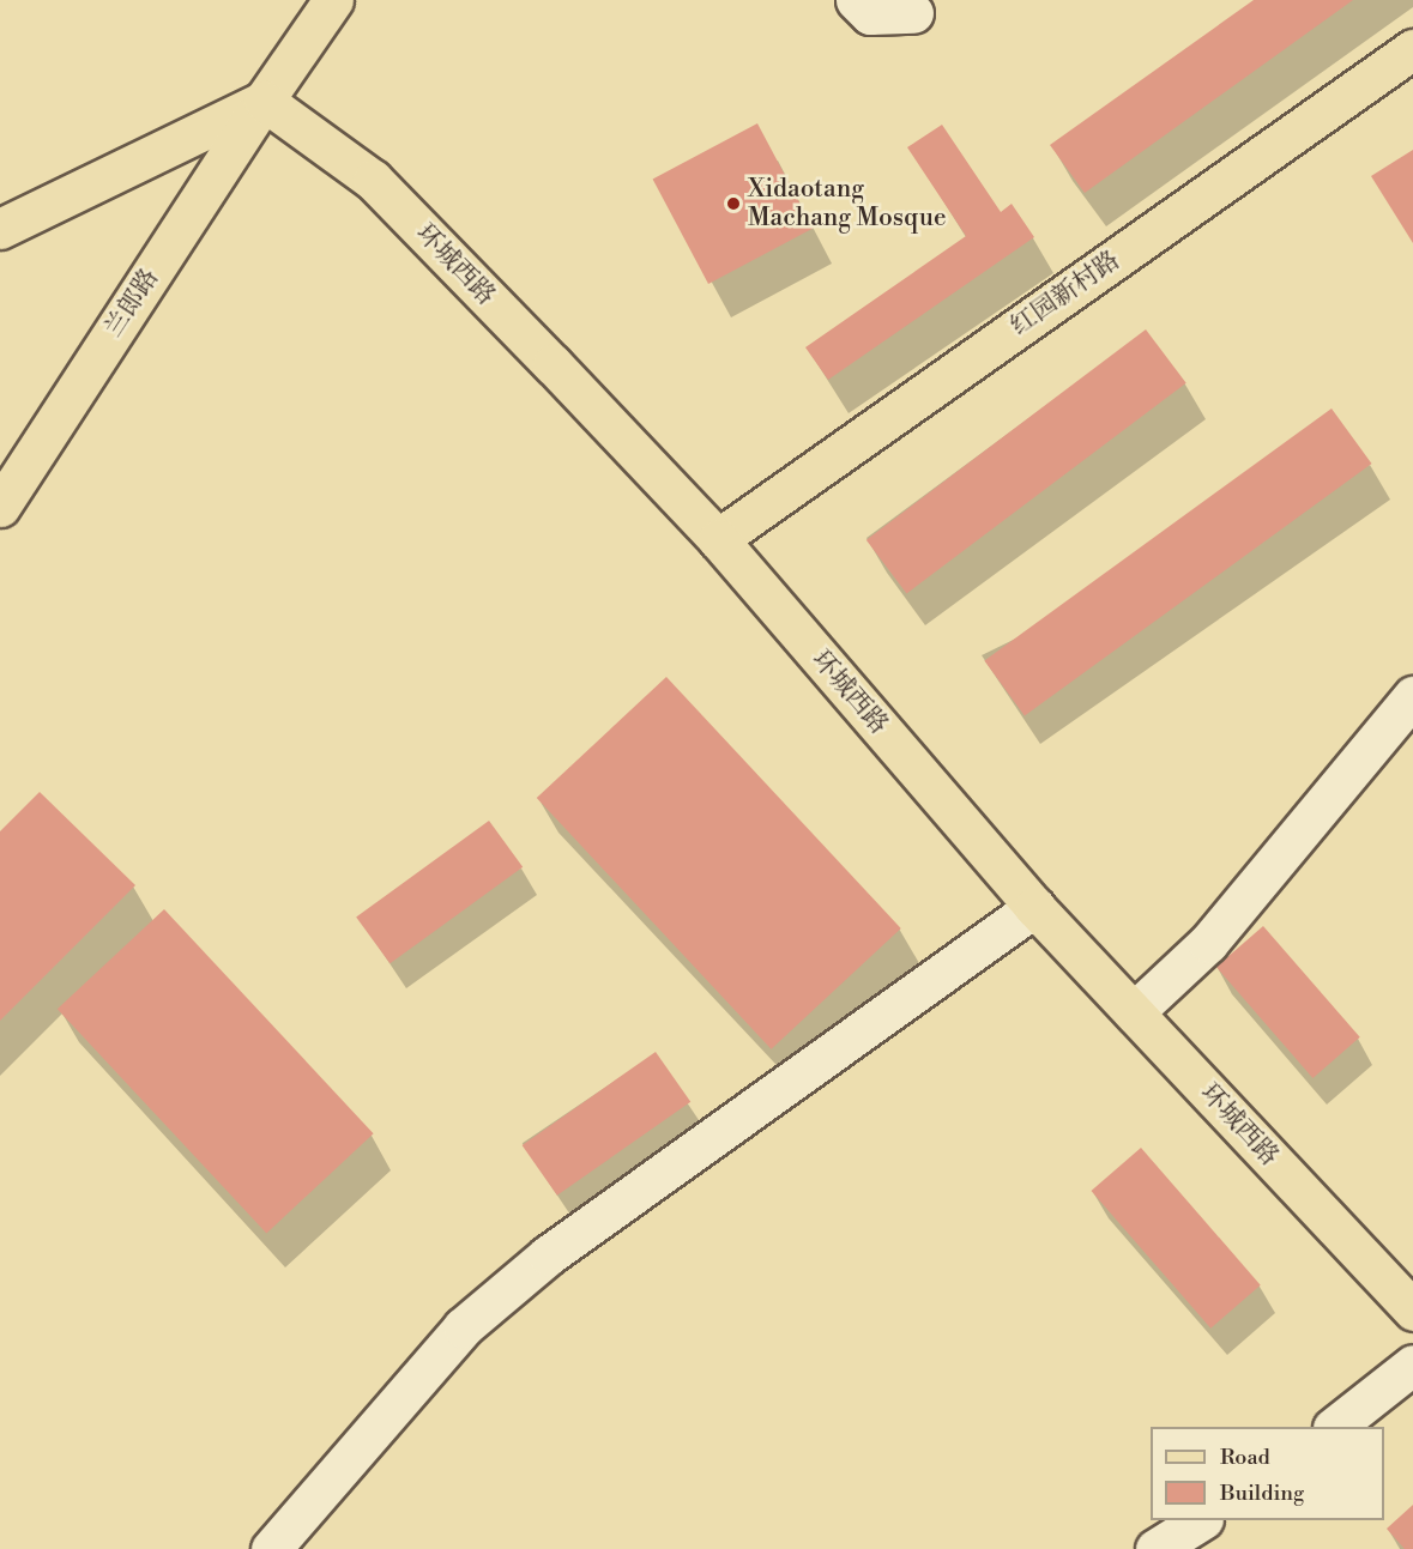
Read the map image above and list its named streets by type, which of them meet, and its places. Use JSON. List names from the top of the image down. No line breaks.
{"streets":{"main road":["环城西路","红园新村路","兰郎路"]},"crossings":[["环城西路","红园新村路"],["环城西路","兰郎路"]],"places":["Xidaotang Machang Mosque"],"legend":["Road","Building"]}
